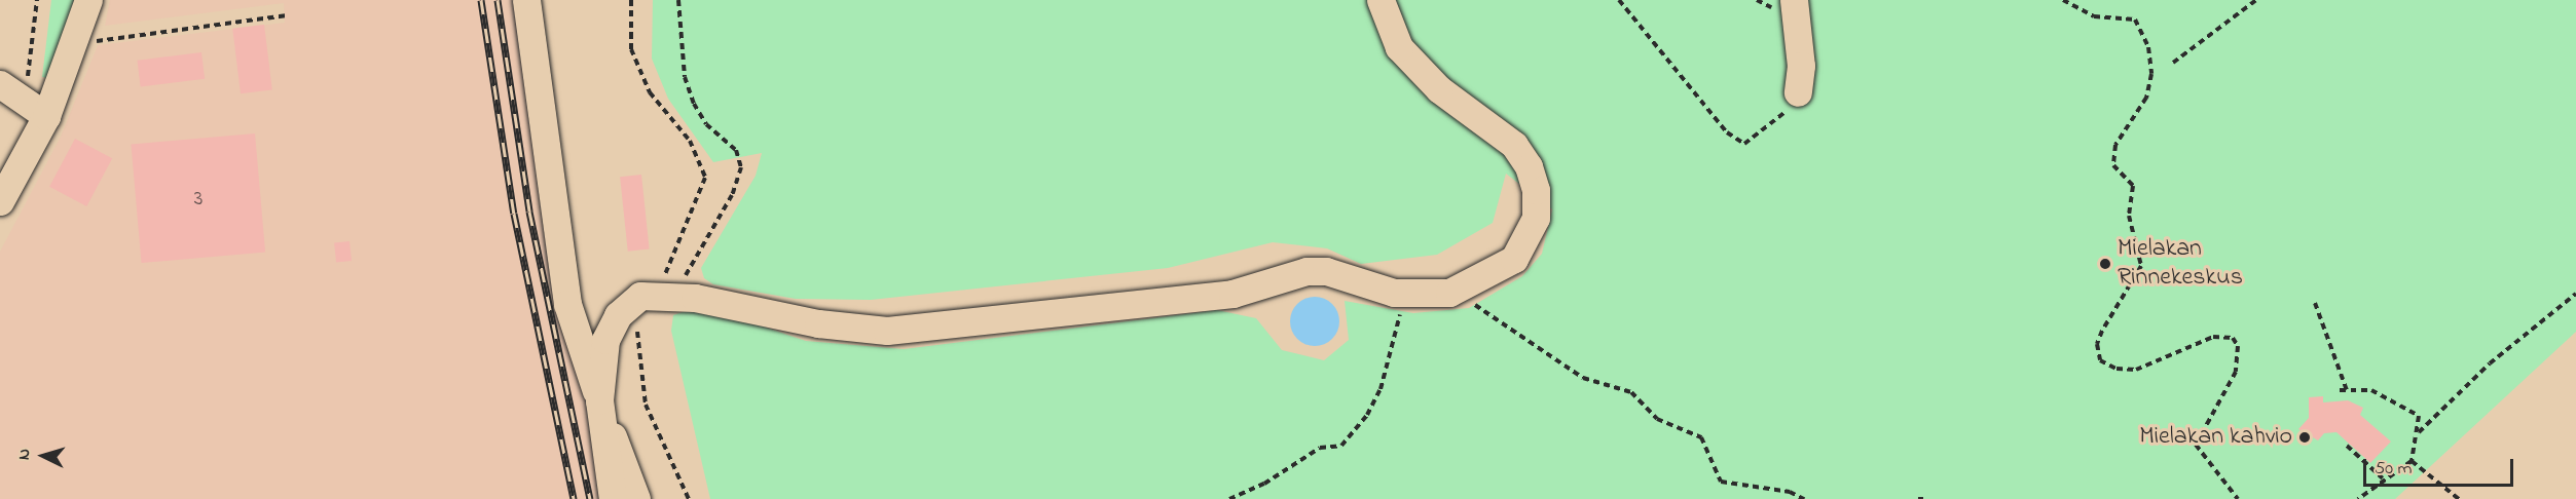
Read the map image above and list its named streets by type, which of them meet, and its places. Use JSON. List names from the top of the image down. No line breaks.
{"places":["Mielakan Rinnekeskus","Mielakan kahvio"],"house_numbers":["3"],"scale_bar":"50 m","north":"left"}
